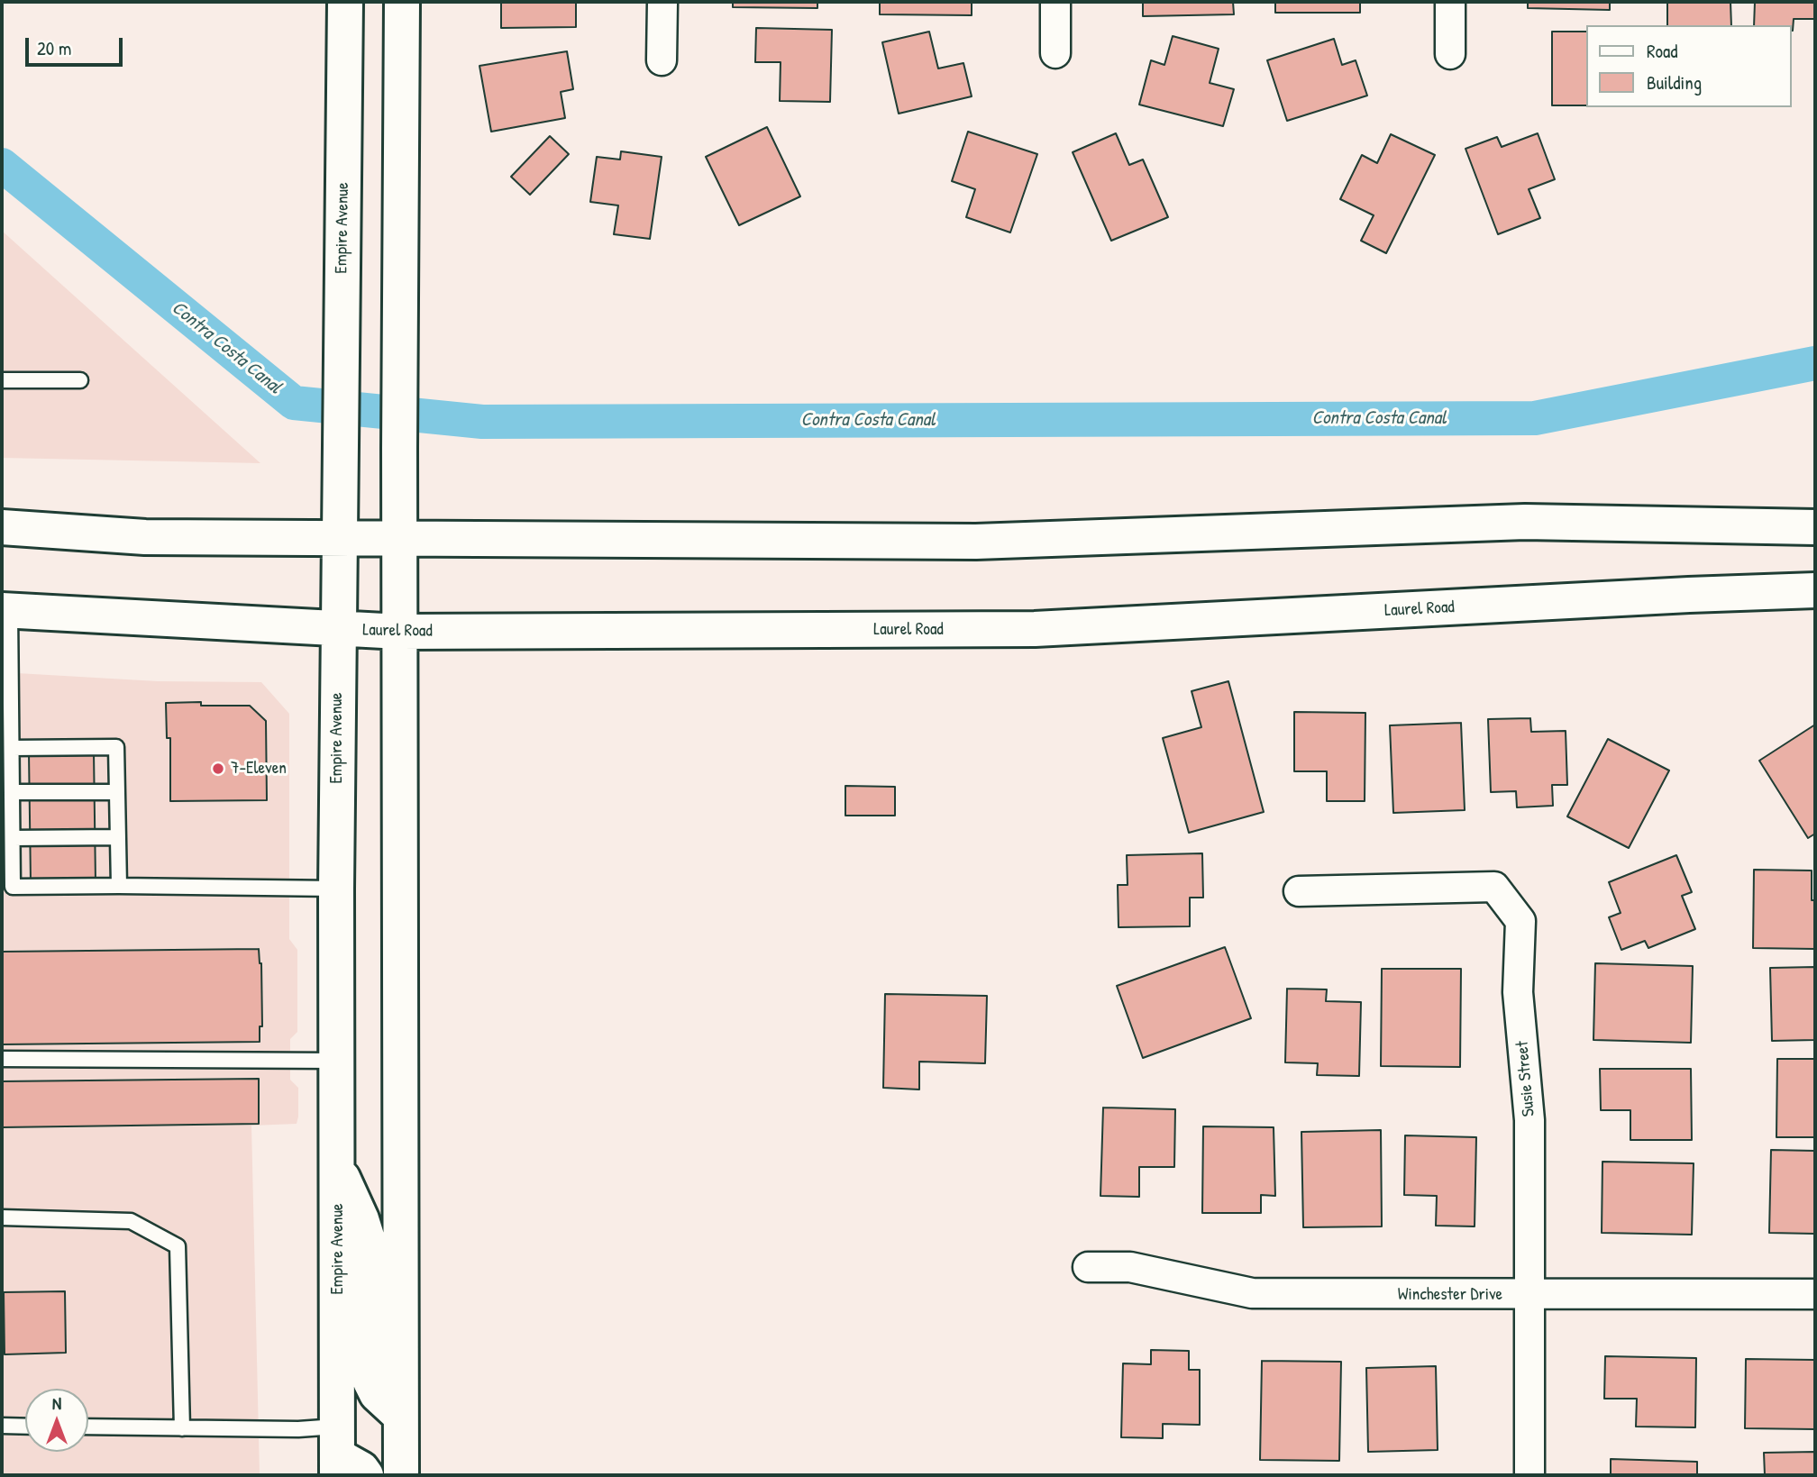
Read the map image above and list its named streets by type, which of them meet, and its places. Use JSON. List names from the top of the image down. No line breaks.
{"streets":{"main road":["Empire Avenue","Laurel Road"],"street":["Susie Street","Winchester Drive"]},"crossings":[["Empire Avenue","Laurel Road"],["Susie Street","Winchester Drive"]],"water":["Contra Costa Canal"],"places":["7-Eleven"],"legend":["Road","Building"],"scale_bar":"20 m","north":"top"}
